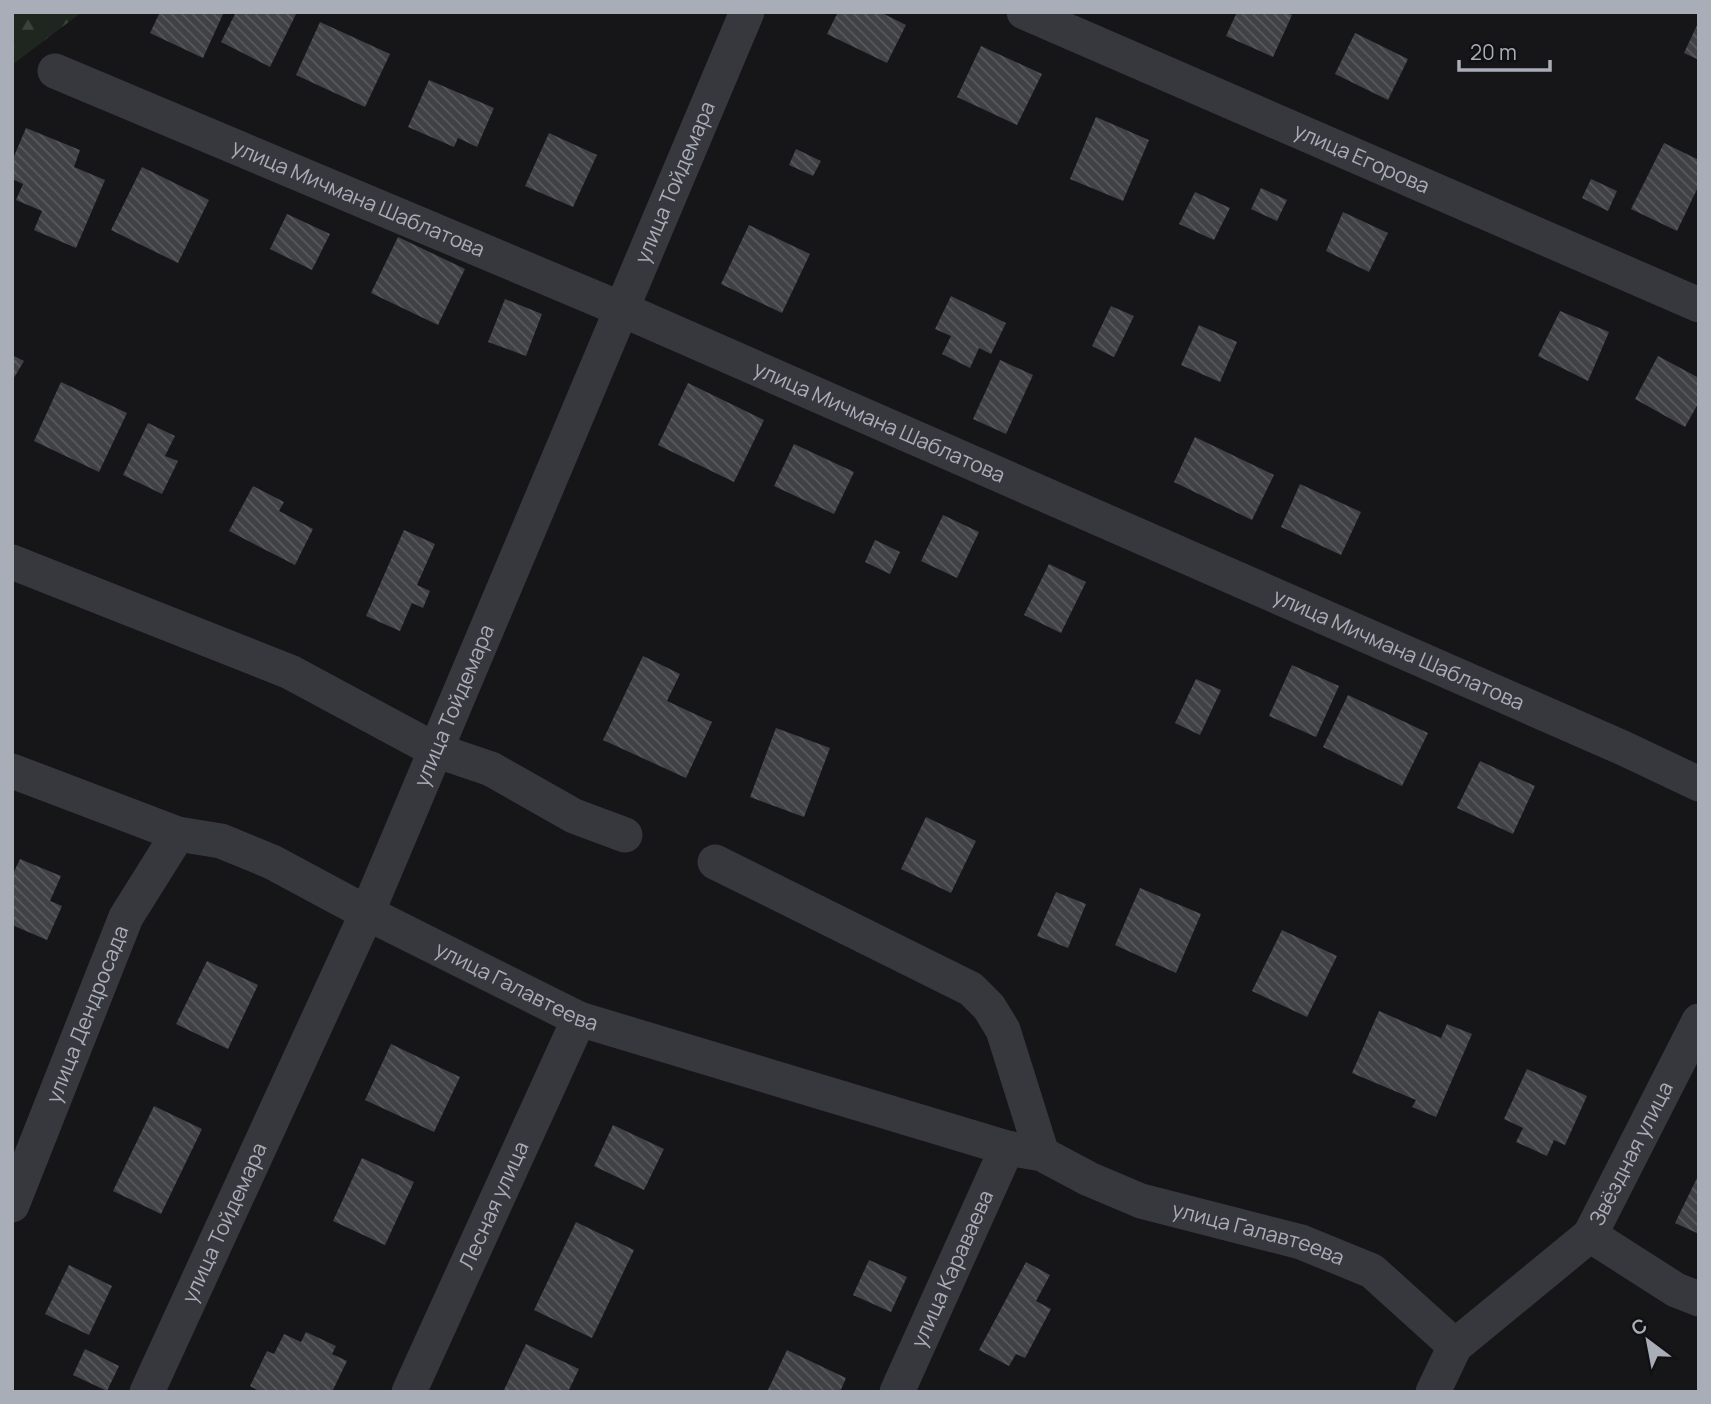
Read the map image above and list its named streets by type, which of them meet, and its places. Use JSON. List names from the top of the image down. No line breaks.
{"streets":{"street":["улица Егорова","улица Тойдемара","улица Мичмана Шаблатова","улица Галавтеева","улица Дендросада","Звёздная улица","Лесная улица","улица Караваева"]},"crossings":[["улица Тойдемара","улица Мичмана Шаблатова"],["улица Тойдемара","улица Галавтеева"],["улица Галавтеева","улица Дендросада"],["улица Галавтеева","Звёздная улица"],["улица Галавтеева","Лесная улица"],["улица Галавтеева","улица Караваева"]],"scale_bar":"20 m","north":"top left"}
